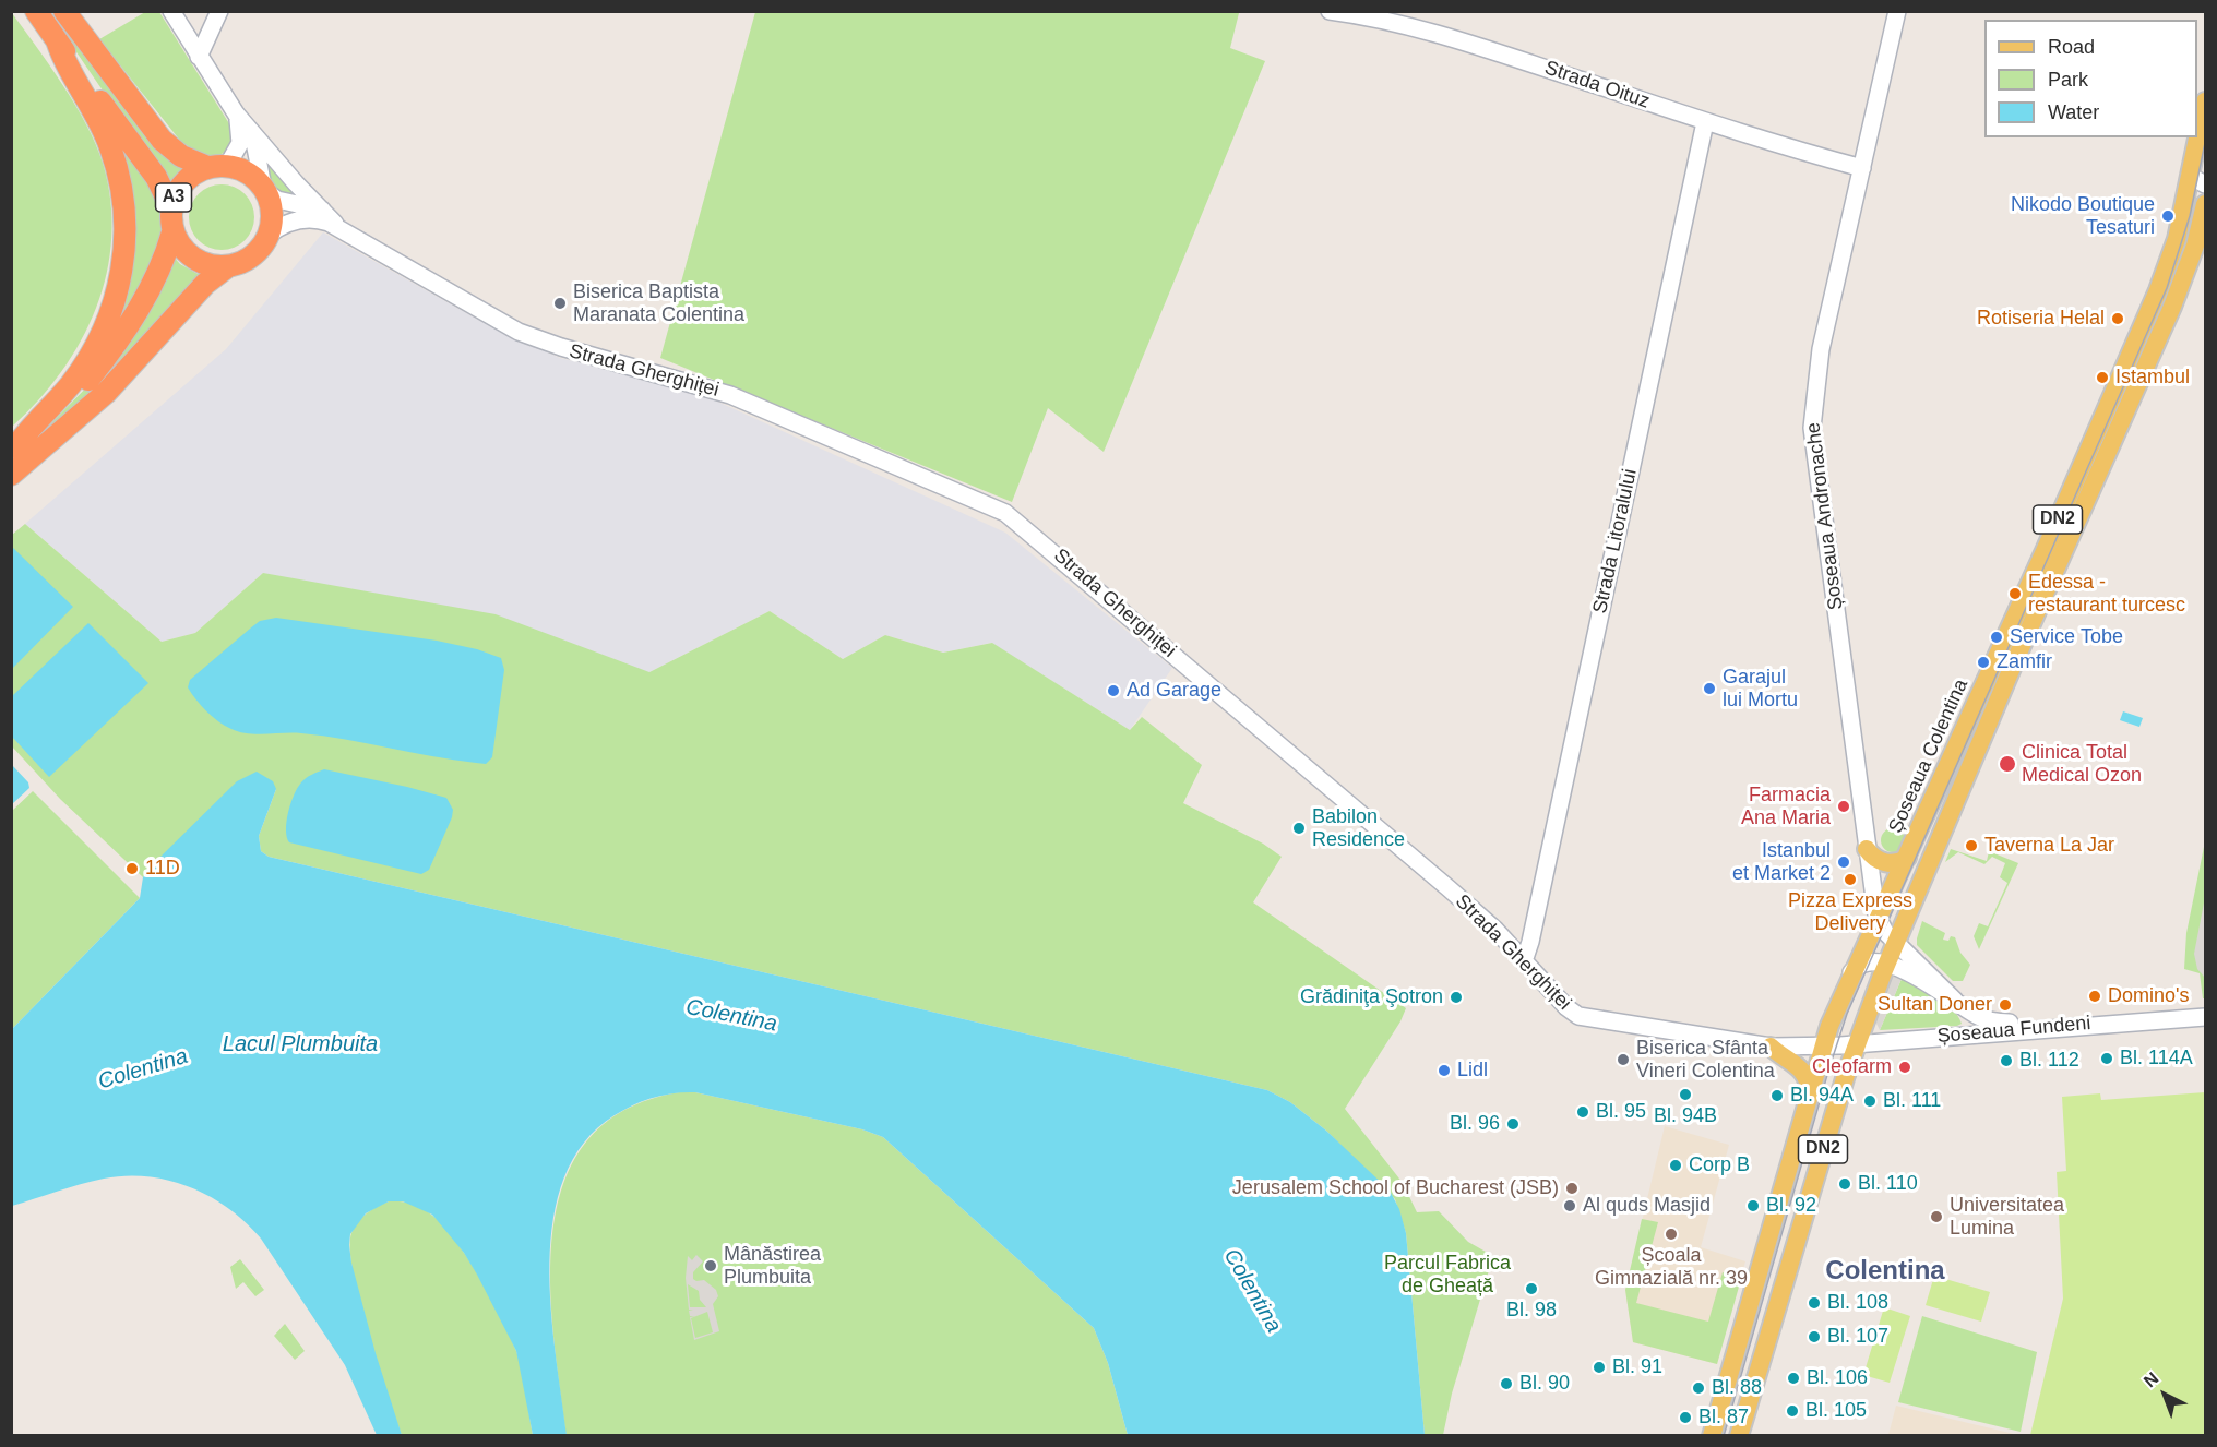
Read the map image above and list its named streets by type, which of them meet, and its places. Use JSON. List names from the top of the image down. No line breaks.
{"streets":{"highway":["A3"],"main road":["Strada Oituz","Strada Gherghiței","Șoseaua Andronache","DN2","Strada Litoralului","Șoseaua Colentina","Șoseaua Fundeni"]},"crossings":[["Strada Oituz","Șoseaua Andronache"],["Strada Oituz","Strada Litoralului"],["A3","Strada Gherghiței"],["Strada Gherghiței","Strada Litoralului"],["Strada Gherghiței","Șoseaua Colentina"],["Strada Gherghiței","Șoseaua Fundeni"],["Șoseaua Andronache","Șoseaua Colentina"],["Șoseaua Andronache","Șoseaua Fundeni"],["Șoseaua Colentina","Șoseaua Fundeni"]],"districts":["Colentina"],"water":["Colentina","Lacul Plumbuita"],"parks":["Parcul Fabrica de Gheață"],"places":["Nikodo Boutique Tesaturi","Biserica Baptista Maranata Colentina","Rotiseria Helal","Istambul","Edessa - restaurant turcesc","Service Tobe","Zamfir","Garajul lui Mortu","Ad Garage","Clinica Total Medical Ozon","Farmacia Ana Maria","Babilon Residence","Taverna La Jar","Istanbul et Market 2","11D","Pizza Express Delivery","Domino's","Grădiniţa Şotron","Sultan Doner","Bl. 114A","Biserica Sfânta Vineri Colentina","Bl. 112","Cleofarm","Lidl","Bl. 94B","Bl. 94A","Bl. 111","Bl. 95","Bl. 96","Corp B","Bl. 110","Jerusalem School of Bucharest (JSB)","Al quds Masjid","Bl. 92","Universitatea Lumina","Școala Gimnazială nr. 39","Mânăstirea Plumbuita","Bl. 98","Bl. 108","Bl. 107","Bl. 91","Bl. 106","Bl. 90","Bl. 88","Bl. 105","Bl. 87"],"legend":["Road","Park","Water"],"north":"top left"}
